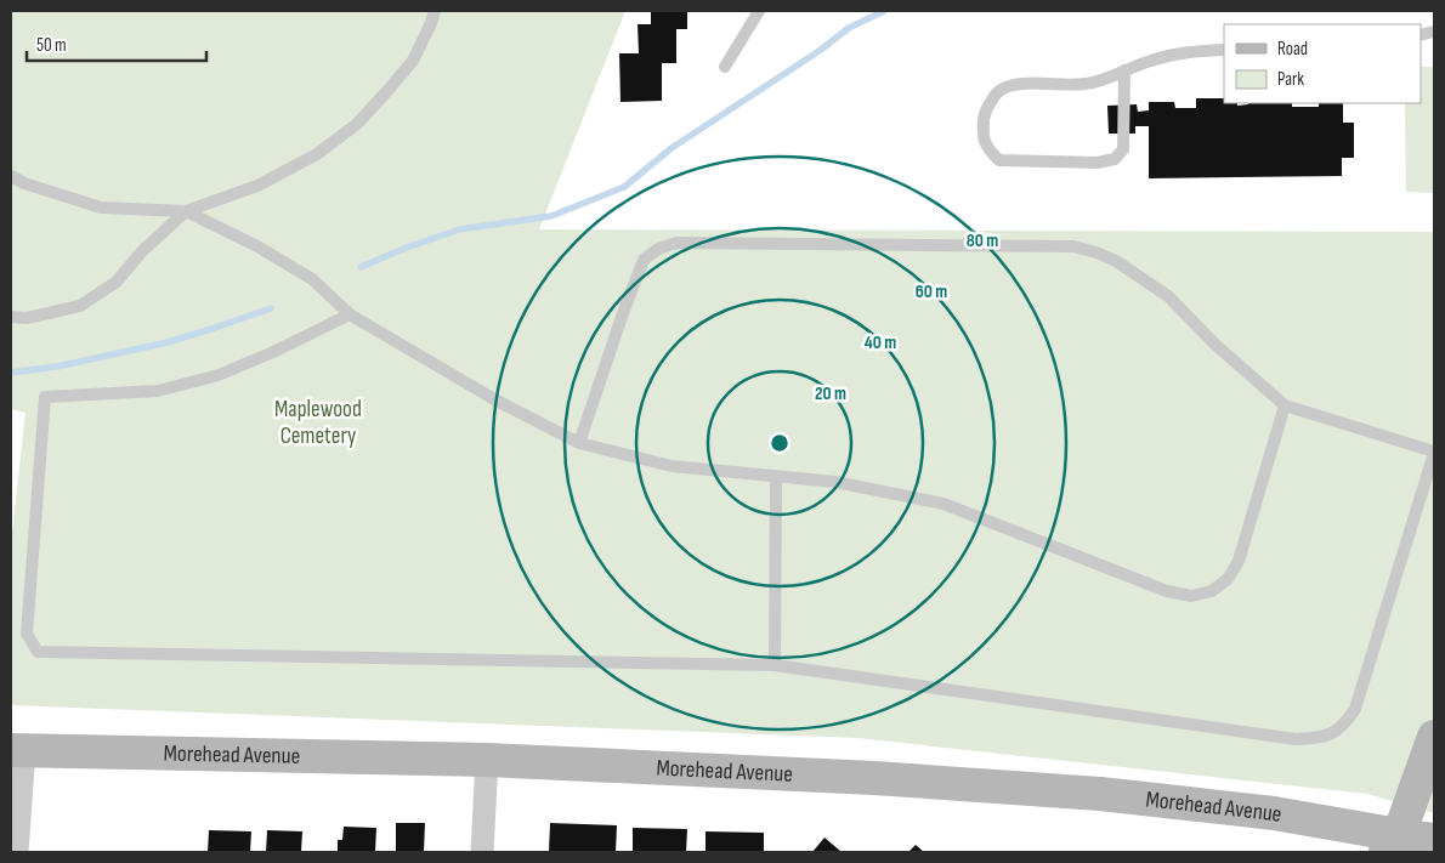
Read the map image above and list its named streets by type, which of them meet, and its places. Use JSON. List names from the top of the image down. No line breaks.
{"streets":{"street":["Morehead Avenue"]},"parks":["Maplewood Cemetery"],"legend":["Road","Park"],"scale_bar":"50 m","rings":["80 m","60 m","40 m","20 m"]}
